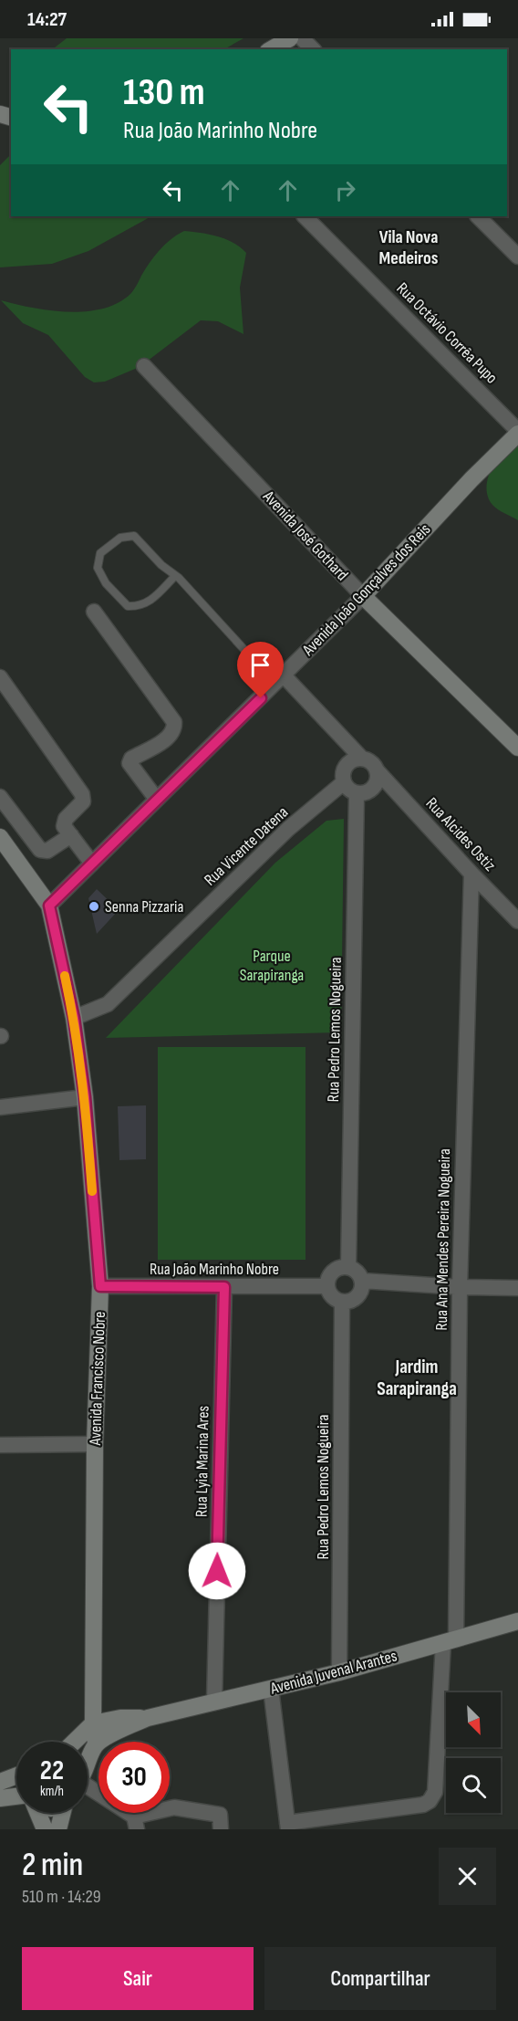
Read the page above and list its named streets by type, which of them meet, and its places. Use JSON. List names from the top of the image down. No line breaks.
{"streets":{"street":["Rua Octávio Corrêa Pupo","Avenida José Gothard","Avenida João Gonçalves dos Reis","Rua Alcides Ostiz","Rua Vicente Datena","Rua Pedro Lemos Nogueira","Rua Ana Mendes Pereira Nogueira","Rua João Marinho Nobre","Avenida Francisco Nobre","Rua Lyia Marina Ares","Avenida Juvenal Arantes"]},"crossings":[["Rua Octávio Corrêa Pupo","Avenida João Gonçalves dos Reis"],["Avenida José Gothard","Avenida João Gonçalves dos Reis"],["Avenida João Gonçalves dos Reis","Avenida Francisco Nobre"],["Rua Alcides Ostiz","Rua Vicente Datena"],["Rua Alcides Ostiz","Rua Pedro Lemos Nogueira"],["Rua Alcides Ostiz","Rua Ana Mendes Pereira Nogueira"],["Rua Vicente Datena","Rua Pedro Lemos Nogueira"],["Rua Vicente Datena","Avenida Francisco Nobre"],["Rua Pedro Lemos Nogueira","Rua João Marinho Nobre"],["Rua Pedro Lemos Nogueira","Avenida Juvenal Arantes"],["Rua Ana Mendes Pereira Nogueira","Avenida Juvenal Arantes"],["Rua João Marinho Nobre","Avenida Francisco Nobre"],["Rua João Marinho Nobre","Rua Lyia Marina Ares"],["Rua Lyia Marina Ares","Avenida Juvenal Arantes"]],"districts":["Vila Nova Medeiros","Jardim Sarapiranga"],"parks":["Parque Sarapiranga"],"places":["Senna Pizzaria"],"north":"bottom right","page":{"status":"14:27","turn":["130 m","Rua João Marinho Nobre"],"speed":"22 km/h","limit":"30","heading":["2 min","510 m · 14:29"],"buttons":["Sair","Compartilhar"]}}
